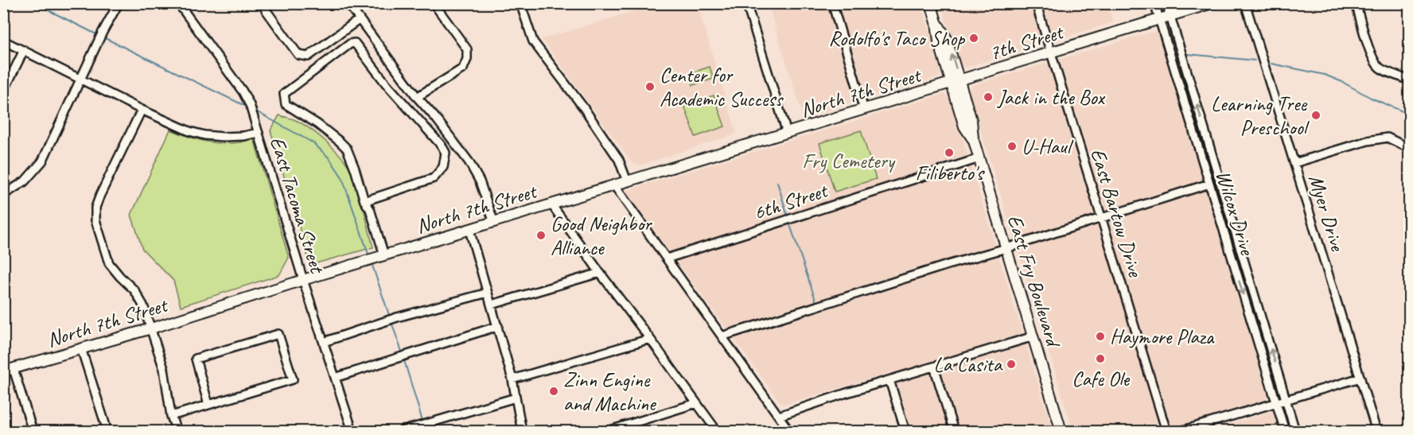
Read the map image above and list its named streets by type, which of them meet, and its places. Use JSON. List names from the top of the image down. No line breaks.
{"streets":{"main road":["7th Street","North 7th Street","East Fry Boulevard"],"street":["6th Street","East Tacoma Street","East Bartow Drive","Wilcox Drive","Myer Drive"]},"crossings":[["7th Street","North 7th Street"],["7th Street","East Bartow Drive"],["7th Street","Wilcox Drive"],["7th Street","East Fry Boulevard"],["North 7th Street","East Tacoma Street"],["North 7th Street","East Fry Boulevard"],["6th Street","East Fry Boulevard"]],"parks":["Fry Cemetery"],"places":["Rodolfo's Taco Shop","Center for Academic Success","Jack in the Box","Learning Tree Preschool","U-Haul","Filiberto's","Good Neighbor Alliance","Haymore Plaza","Cafe Ole","La Casita","Zinn Engine and Machine"]}
